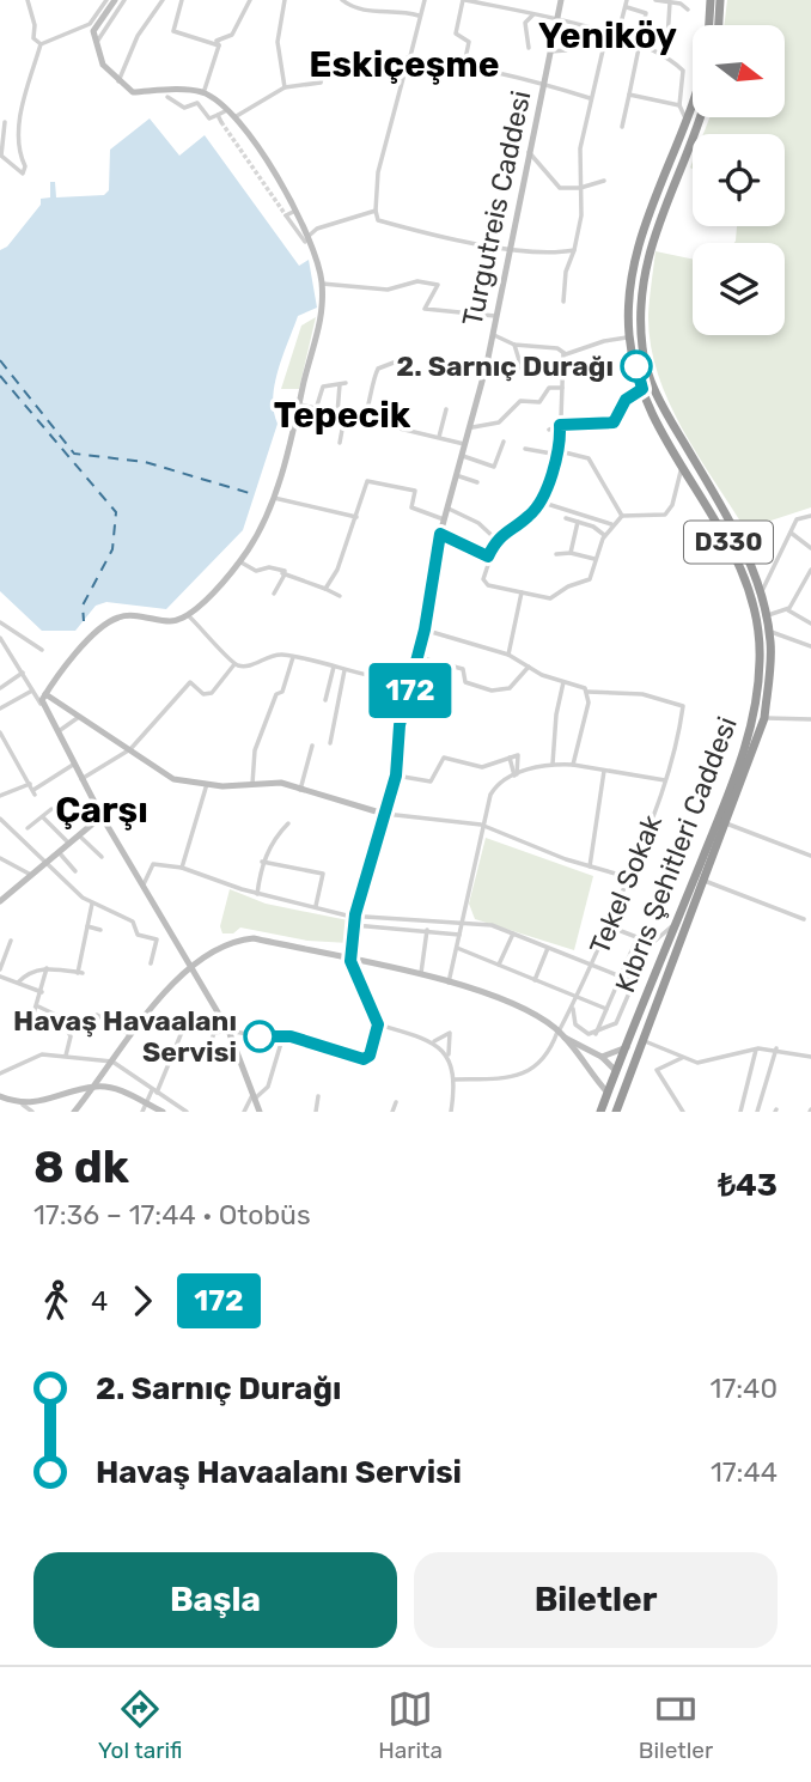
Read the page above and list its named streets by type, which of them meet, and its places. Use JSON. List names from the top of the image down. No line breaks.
{"streets":{"highway":["D330","Kıbrıs Şehitleri Caddesi"],"main road":["Turgutreis Caddesi"],"street":["Tekel Sokak"]},"districts":["Yeniköy","Eskiçeşme","Tepecik","Çarşı"],"places":["2. Sarnıç Durağı","Havaş Havaalanı Servisi"],"lines":["bus line 172"],"north":"right","page":{"on_map":"172","heading":["8 dk","17:36 – 17:44 · Otobüs","₺43"],"legs":["4","172"],"list":[{"name":"2. Sarnıç Durağı","value":"17:40"},{"name":"Havaş Havaalanı Servisi","value":"17:44"}],"buttons":["Başla","Biletler"],"tabs":["Yol tarifi","Harita","Biletler"]}}
